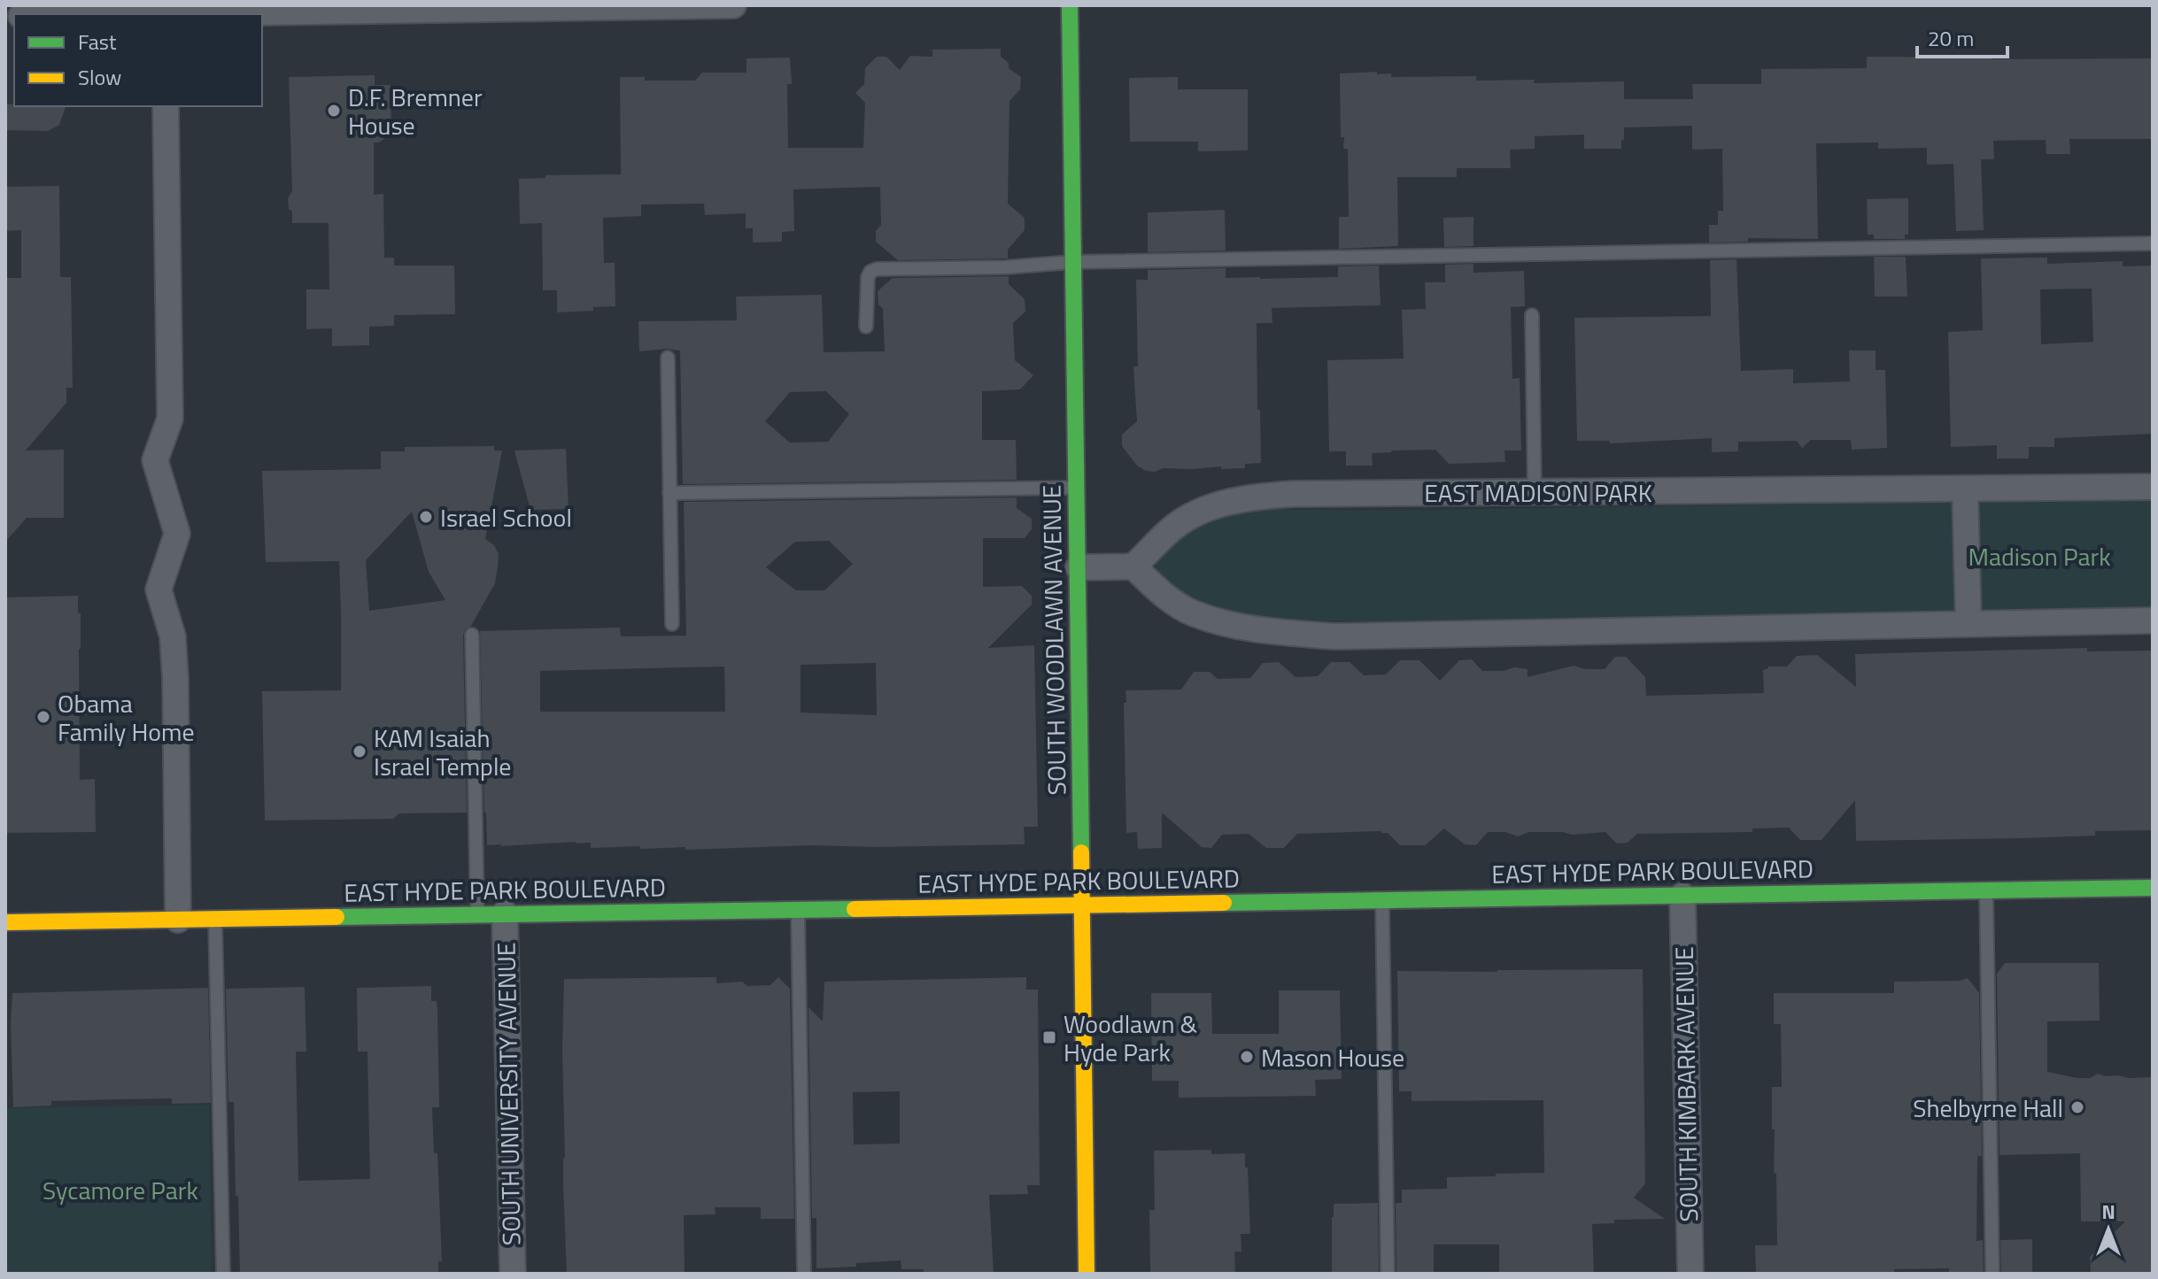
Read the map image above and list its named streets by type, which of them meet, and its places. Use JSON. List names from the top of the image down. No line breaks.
{"streets":{"main road":["SOUTH WOODLAWN AVENUE","EAST HYDE PARK BOULEVARD"],"street":["EAST MADISON PARK","SOUTH KIMBARK AVENUE","SOUTH UNIVERSITY AVENUE"]},"crossings":[["SOUTH WOODLAWN AVENUE","EAST HYDE PARK BOULEVARD"],["EAST HYDE PARK BOULEVARD","SOUTH KIMBARK AVENUE"],["EAST HYDE PARK BOULEVARD","SOUTH UNIVERSITY AVENUE"]],"parks":["Madison Park","Sycamore Park"],"places":{"other":["D.F. Bremner House","Israel School","Obama Family Home","KAM Isaiah Israel Temple","Mason House","Shelbyrne Hall"],"transit":["Woodlawn & Hyde Park"]},"legend":["Fast","Slow"],"scale_bar":"20 m","north":"top"}
